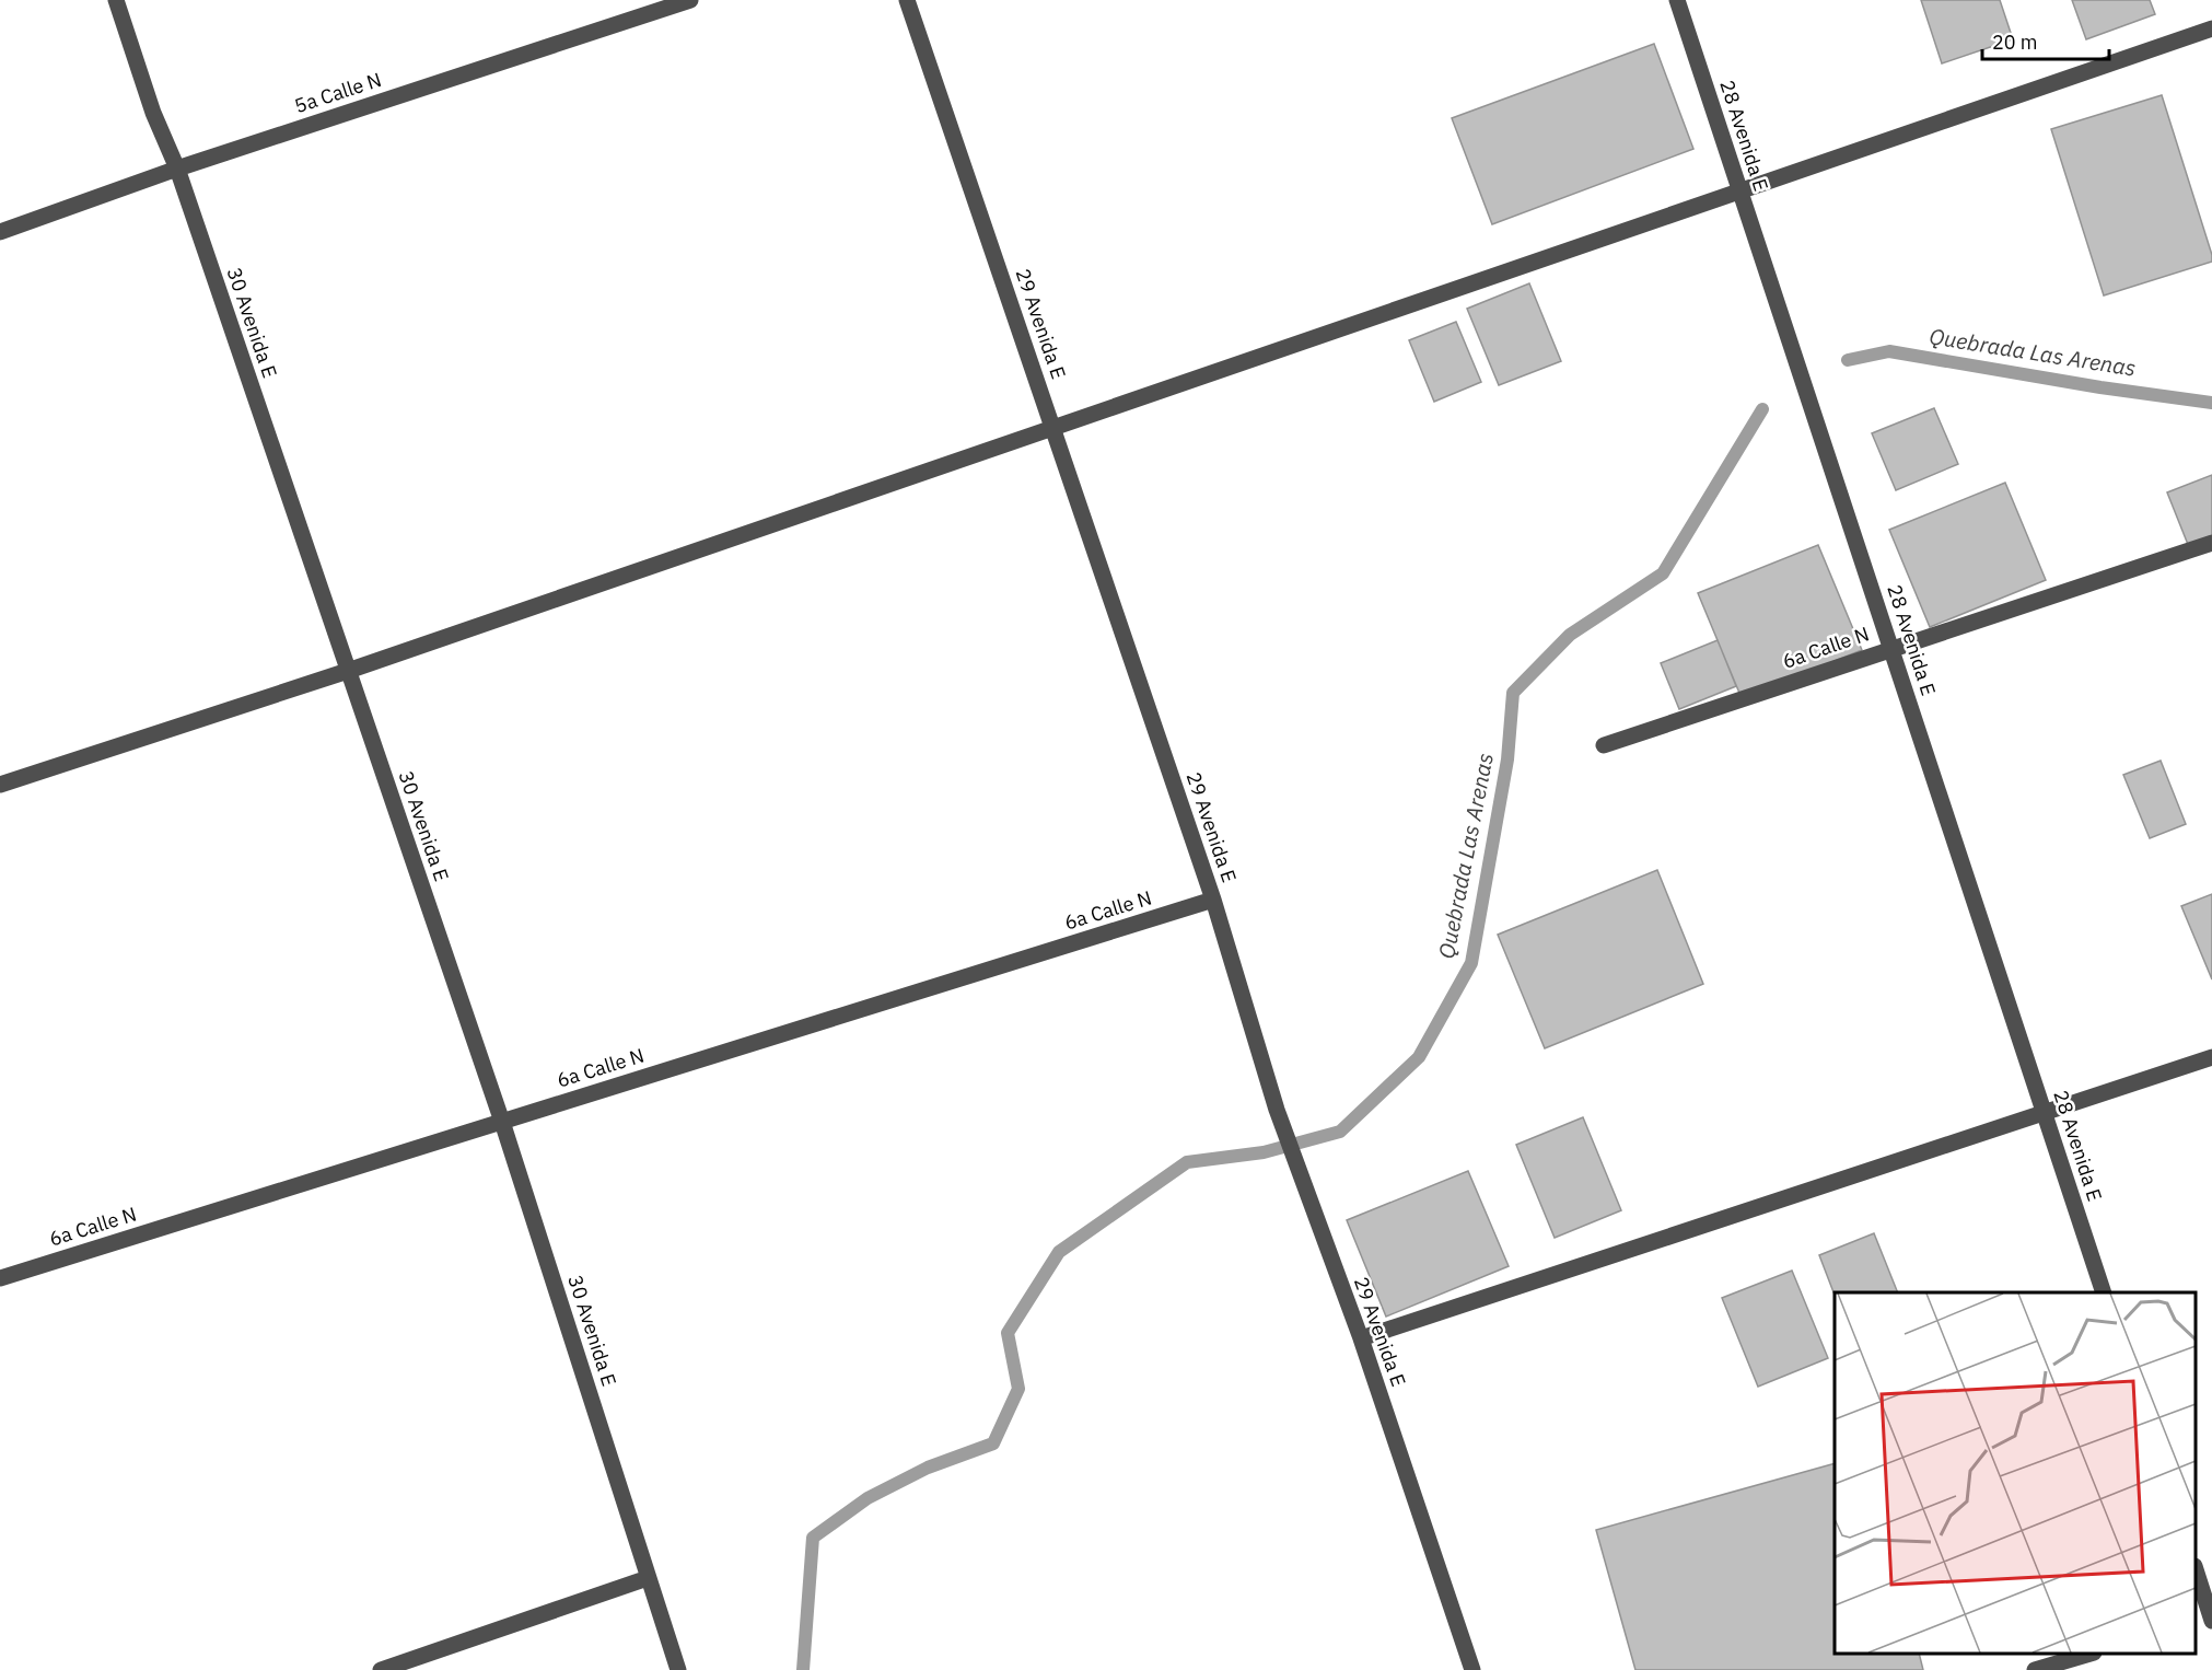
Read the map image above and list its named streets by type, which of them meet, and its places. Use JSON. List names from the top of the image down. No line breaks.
{"streets":{"street":["5a Calle N","28 Avenida E","30 Avenida E","29 Avenida E","6a Calle N"]},"crossings":[["5a Calle N","30 Avenida E"],["28 Avenida E","6a Calle N"],["30 Avenida E","6a Calle N"],["29 Avenida E","6a Calle N"]],"water":["Quebrada Las Arenas"],"scale_bar":"20 m"}
